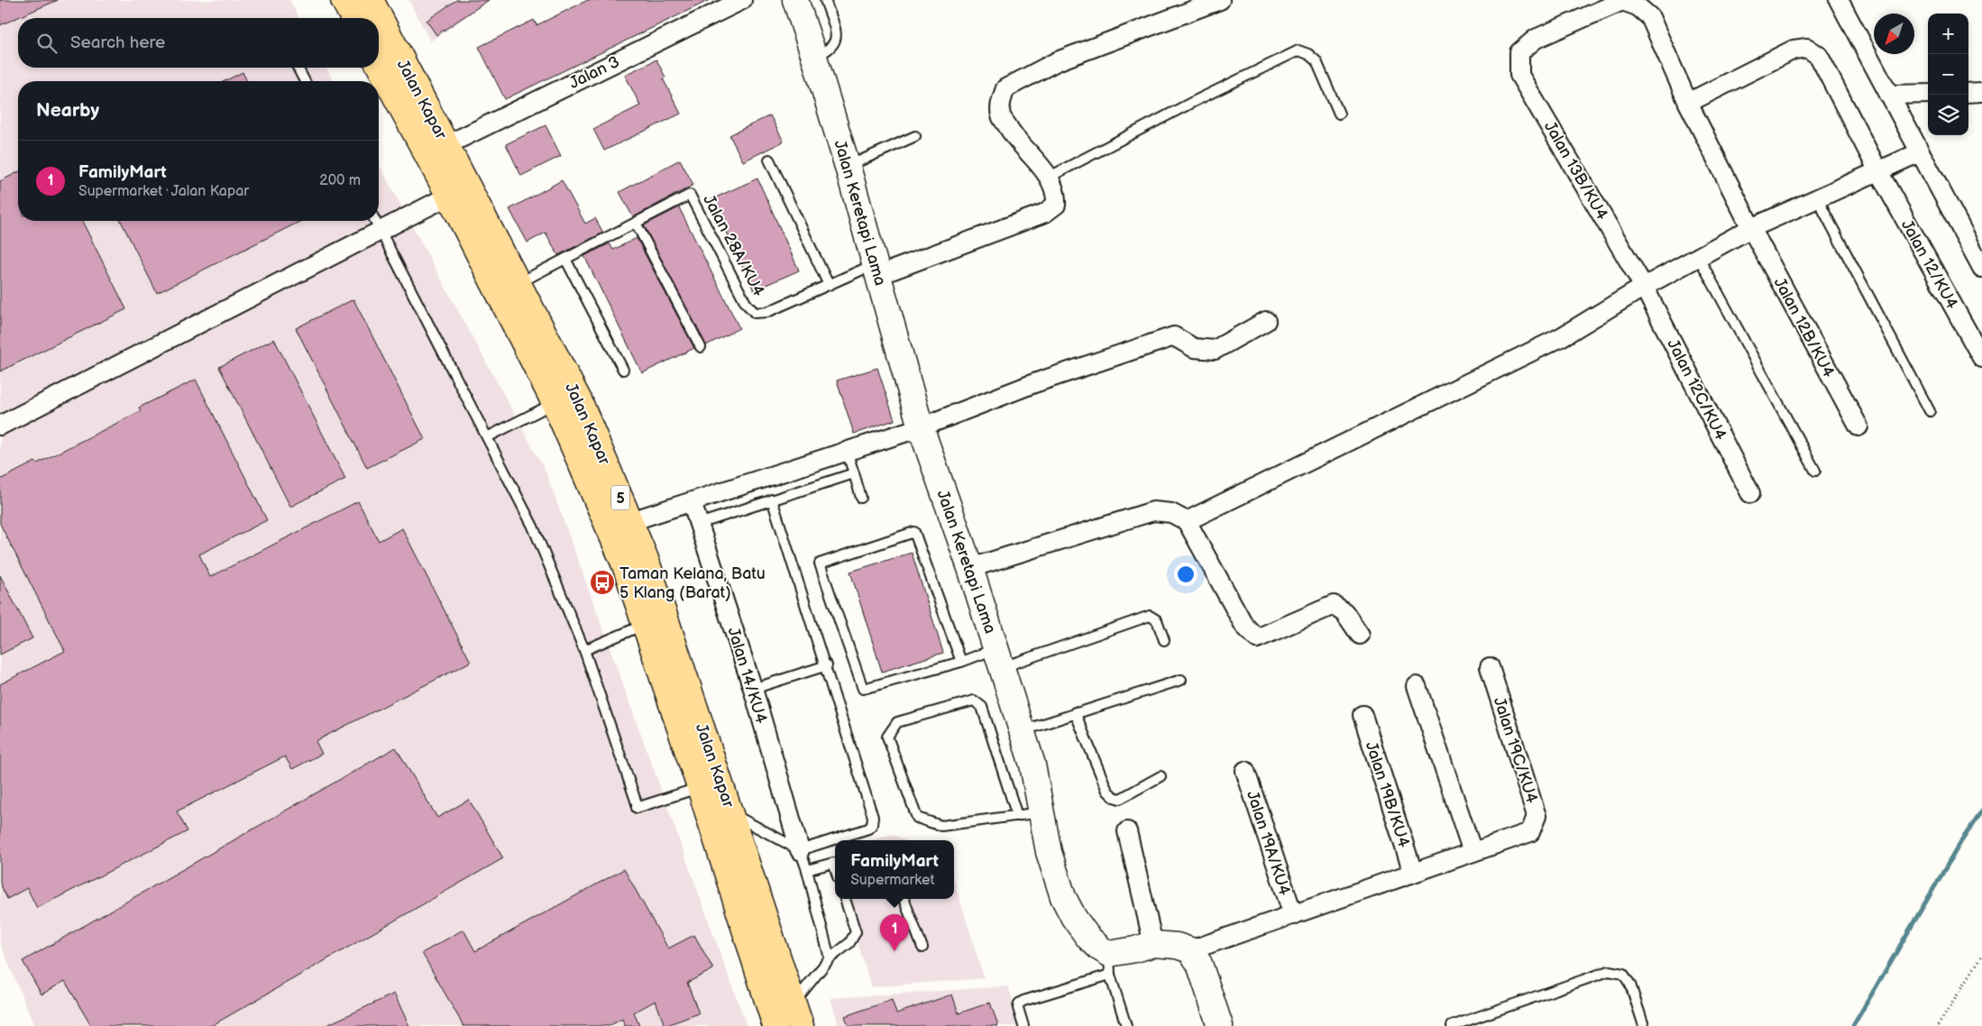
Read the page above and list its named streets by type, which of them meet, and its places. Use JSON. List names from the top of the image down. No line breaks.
{"streets":{"highway":["Jalan Kapar","5"],"street":["Jalan 3","Jalan 13B/KU4","Jalan Keretapi Lama","Jalan 12/KU4","Jalan 12B/KU4","Jalan 12C/KU4","Jalan 14/KU4","Jalan 19C/KU4","Jalan 19B/KU4","Jalan 19A/KU4"],"lane":["Jalan 28A/KU4"]},"crossings":[["Jalan 3","Jalan Kapar"],["Jalan 13B/KU4","Jalan 12B/KU4"],["Jalan 13B/KU4","Jalan 12C/KU4"],["Jalan Keretapi Lama","Jalan 28A/KU4"],["Jalan 12/KU4","Jalan 12B/KU4"]],"places":{"bus stop":["Taman Kelana, Batu 5 Klang (Barat)"]},"north":"bottom left","page":{"map_buttons":["+","−"],"search":"Search here","heading":"Nearby","list":[{"mark":"1","name":"FamilyMart","note":"Supermarket · Jalan Kapar","value":"200 m"}],"popup":["FamilyMart","Supermarket"],"pins":"1"}}
